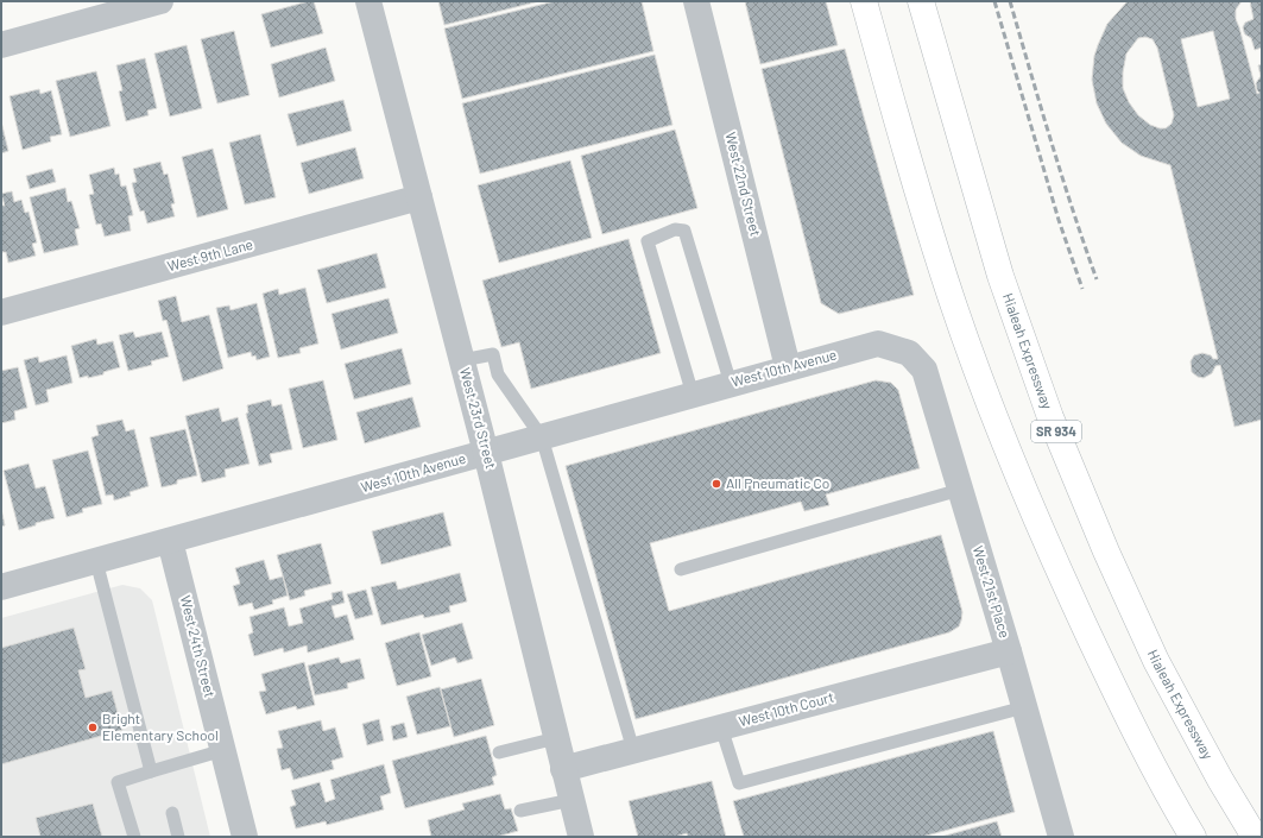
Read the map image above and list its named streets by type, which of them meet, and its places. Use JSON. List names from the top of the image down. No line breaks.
{"streets":{"main road":["Hialeah Expressway","SR 934"],"street":["West 22nd Street","West 9th Lane","West 10th Avenue","West 23rd Street","West 21st Place","West 24th Street","West 10th Court"]},"crossings":[["West 22nd Street","West 10th Avenue"],["West 9th Lane","West 23rd Street"],["West 10th Avenue","West 23rd Street"],["West 10th Avenue","West 21st Place"],["West 10th Avenue","West 24th Street"],["West 23rd Street","West 10th Court"],["West 21st Place","West 10th Court"]],"places":["All Pneumatic Co","Bright Elementary School"]}
